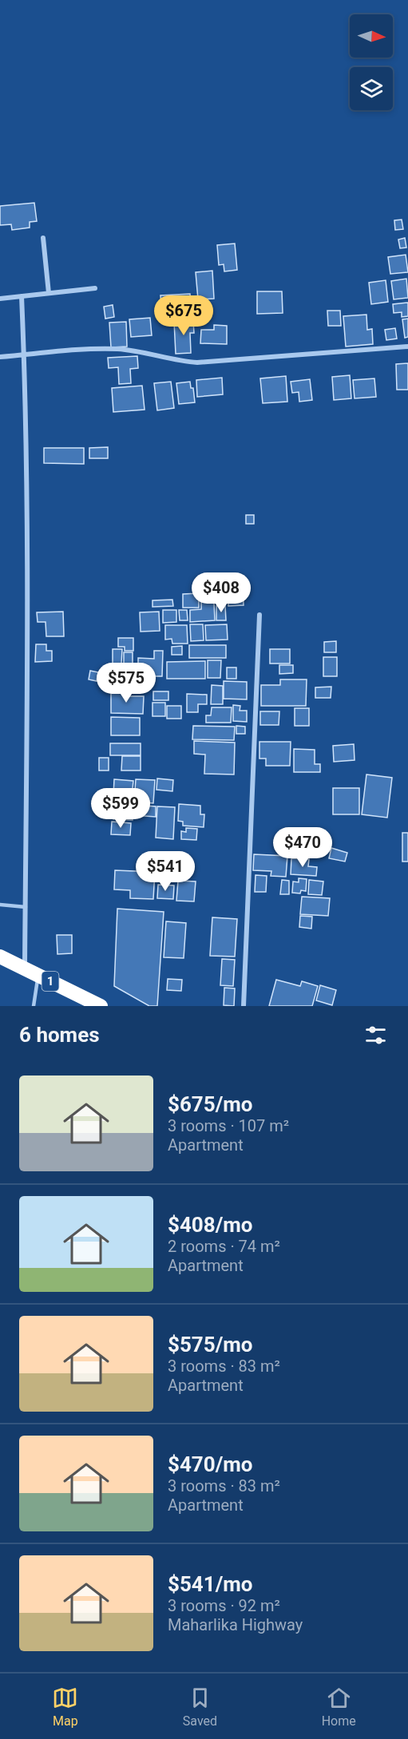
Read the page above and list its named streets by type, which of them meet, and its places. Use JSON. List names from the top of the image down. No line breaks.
{"streets":{"highway":["1"]},"north":"right","page":{"price":["$675","$408","$575","$599","$470","$541"],"heading":"6 homes","list":[{"name":"$675/mo","note":"3 rooms · 107 m² · Apartment"},{"name":"$408/mo","note":"2 rooms · 74 m² · Apartment"},{"name":"$575/mo","note":"3 rooms · 83 m² · Apartment"},{"name":"$470/mo","note":"3 rooms · 83 m² · Apartment"},{"name":"$541/mo","note":"3 rooms · 92 m² · Maharlika Highway"}],"tabs":["Map","Saved","Home"]}}
